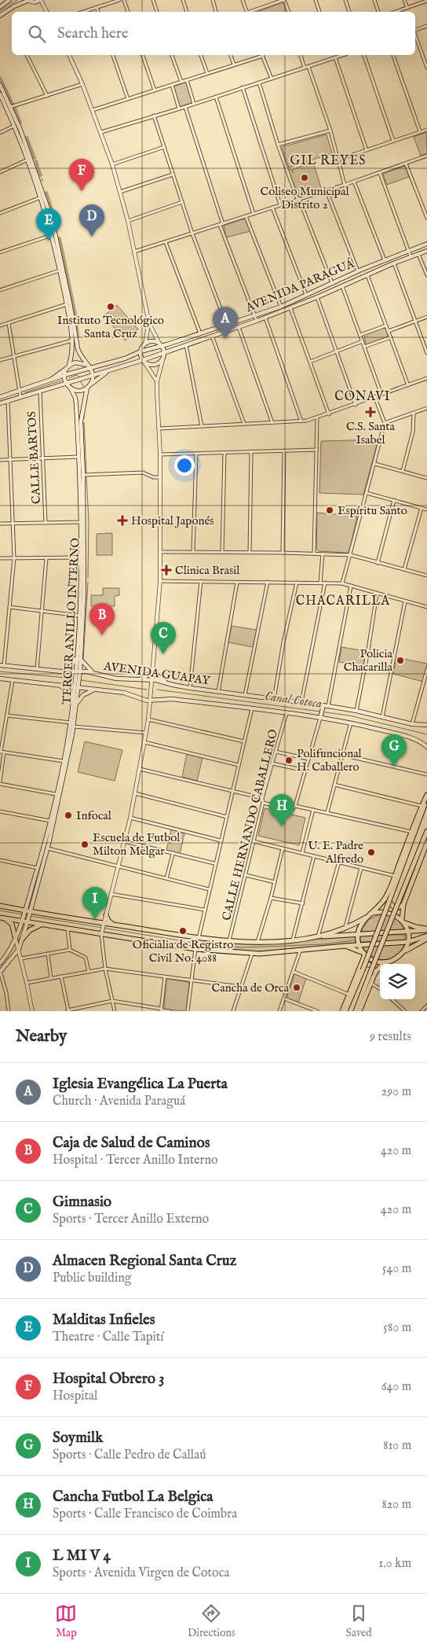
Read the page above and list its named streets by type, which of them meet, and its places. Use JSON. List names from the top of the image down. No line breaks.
{"streets":{"main road":["AVENIDA PARAGUÁ","TERCER ANILLO INTERNO","AVENIDA GUAPAY"],"street":["CALLE BARTOS","CALLE HERNANDO CABALLERO"]},"crossings":[["AVENIDA PARAGUÁ","CALLE BARTOS"],["AVENIDA PARAGUÁ","TERCER ANILLO INTERNO"],["TERCER ANILLO INTERNO","AVENIDA GUAPAY"],["AVENIDA GUAPAY","CALLE HERNANDO CABALLERO"]],"districts":["GIL REYES","CONAVI","CHACARILLA"],"water":["Canal Cotoca"],"places":{"other":["Coliseo Municipal Distrito 2","Instituto Tecnológico Santa Cruz","Espíritu Santo","Policia Chacarilla","Polifuncional H. Caballero","Infocal","Escuela de Futbol Milton Melgar","U. E. Padre Alfredo","Oficialia de Registro Civil No. 4088","Cancha de Orca"],"health":["C.S. Santa Isabel","Hospital Japonés","Clinica Brasil"]},"page":{"search":"Search here","pins":["F","D","E","A","B","C","G","H","I"],"heading":["Nearby","9 results"],"list":[{"mark":"A","name":"Iglesia Evangélica La Puerta","note":"Church · Avenida Paraguá","value":"290 m"},{"mark":"B","name":"Caja de Salud de Caminos","note":"Hospital · Tercer Anillo Interno","value":"420 m"},{"mark":"C","name":"Gimnasio","note":"Sports · Tercer Anillo Externo","value":"420 m"},{"mark":"D","name":"Almacen Regional Santa Cruz","note":"Public building","value":"540 m"},{"mark":"E","name":"Malditas Infieles","note":"Theatre · Calle Tapití","value":"580 m"},{"mark":"F","name":"Hospital Obrero 3","note":"Hospital","value":"640 m"},{"mark":"G","name":"Soymilk","note":"Sports · Calle Pedro de Callaú","value":"810 m"},{"mark":"H","name":"Cancha Futbol La Belgica","note":"Sports · Calle Francisco de Coimbra","value":"820 m"},{"mark":"I","name":"L MI V 4","note":"Sports · Avenida Virgen de Cotoca","value":"1.0 km"}],"nav":["Map","Directions","Saved"]}}
